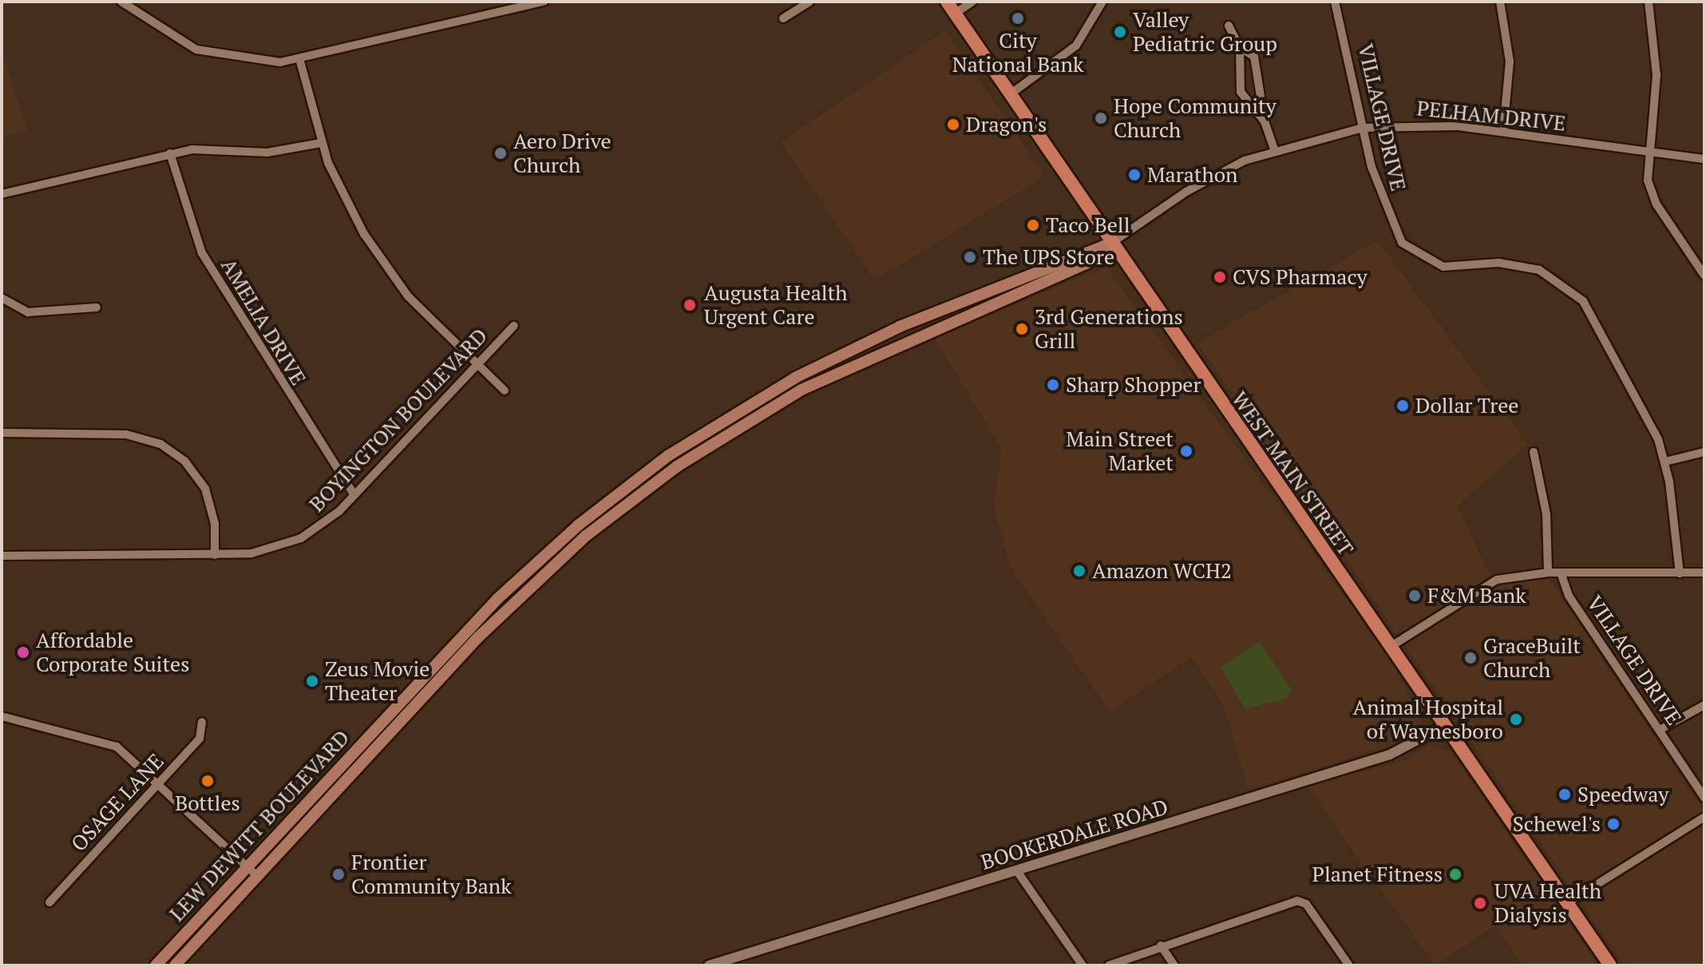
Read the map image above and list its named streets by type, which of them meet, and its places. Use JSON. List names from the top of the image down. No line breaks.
{"streets":{"main road":["WEST MAIN STREET","LEW DEWITT BOULEVARD"],"street":["PELHAM DRIVE","VILLAGE DRIVE","AMELIA DRIVE","BOYINGTON BOULEVARD","OSAGE LANE","BOOKERDALE ROAD"]},"crossings":[["PELHAM DRIVE","VILLAGE DRIVE"],["PELHAM DRIVE","WEST MAIN STREET"],["PELHAM DRIVE","LEW DEWITT BOULEVARD"],["AMELIA DRIVE","BOYINGTON BOULEVARD"],["WEST MAIN STREET","LEW DEWITT BOULEVARD"],["WEST MAIN STREET","BOOKERDALE ROAD"]],"places":["City National Bank","Valley Pediatric Group","Hope Community Church","Dragon's","Aero Drive Church","Marathon","Taco Bell","The UPS Store","CVS Pharmacy","Augusta Health Urgent Care","3rd Generations Grill","Sharp Shopper","Dollar Tree","Main Street Market","Amazon WCH2","F&M Bank","Affordable Corporate Suites","GraceBuilt Church","Zeus Movie Theater","Animal Hospital of Waynesboro","Bottles","Speedway","Schewel's","Frontier Community Bank","Planet Fitness","UVA Health Dialysis"]}
